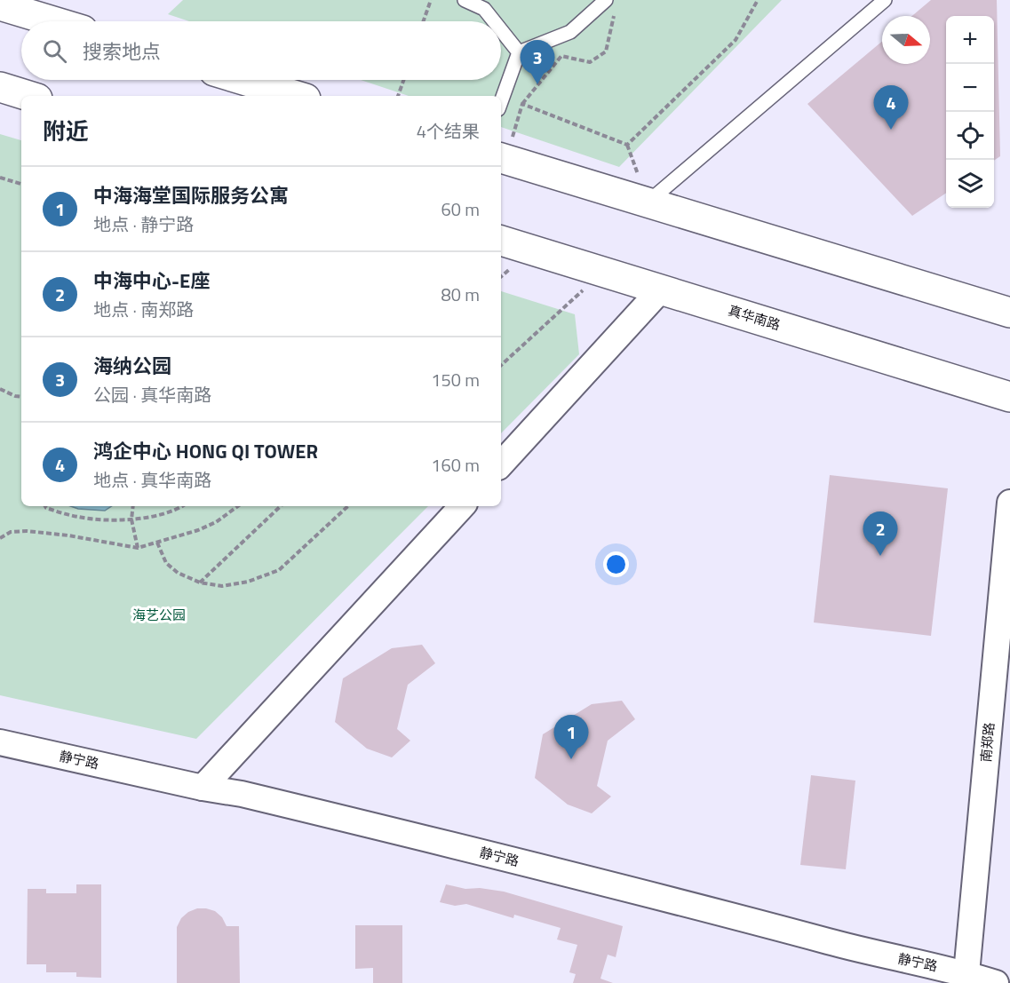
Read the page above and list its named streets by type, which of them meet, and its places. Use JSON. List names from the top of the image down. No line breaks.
{"streets":{"main road":["真华南路"],"street":["南郑路","静宁路"]},"crossings":[["南郑路","静宁路"]],"parks":["海艺公园"],"north":"right","page":{"map_buttons":["+","−"],"search":"搜索地点","pins":["3","4","2","1"],"heading":["附近","4个结果"],"list":[{"mark":"1","name":"中海海堂国际服务公寓","note":"地点 · 静宁路","value":"60 m"},{"mark":"2","name":"中海中心-E座","note":"地点 · 南郑路","value":"80 m"},{"mark":"3","name":"海纳公园","note":"公园 · 真华南路","value":"150 m"},{"mark":"4","name":"鸿企中心 HONG QI TOWER","note":"地点 · 真华南路","value":"160 m"}]}}
